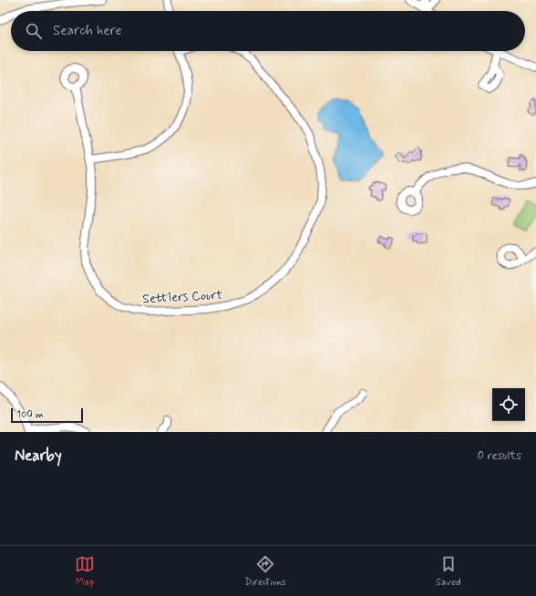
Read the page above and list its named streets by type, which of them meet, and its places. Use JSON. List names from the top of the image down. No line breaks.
{"streets":{"street":["Settlers Court"]},"scale_bar":"100 m","page":{"search":"Search here","scale":"100 m","heading":["Nearby","0 results"],"nav":["Map","Directions","Saved"]}}
